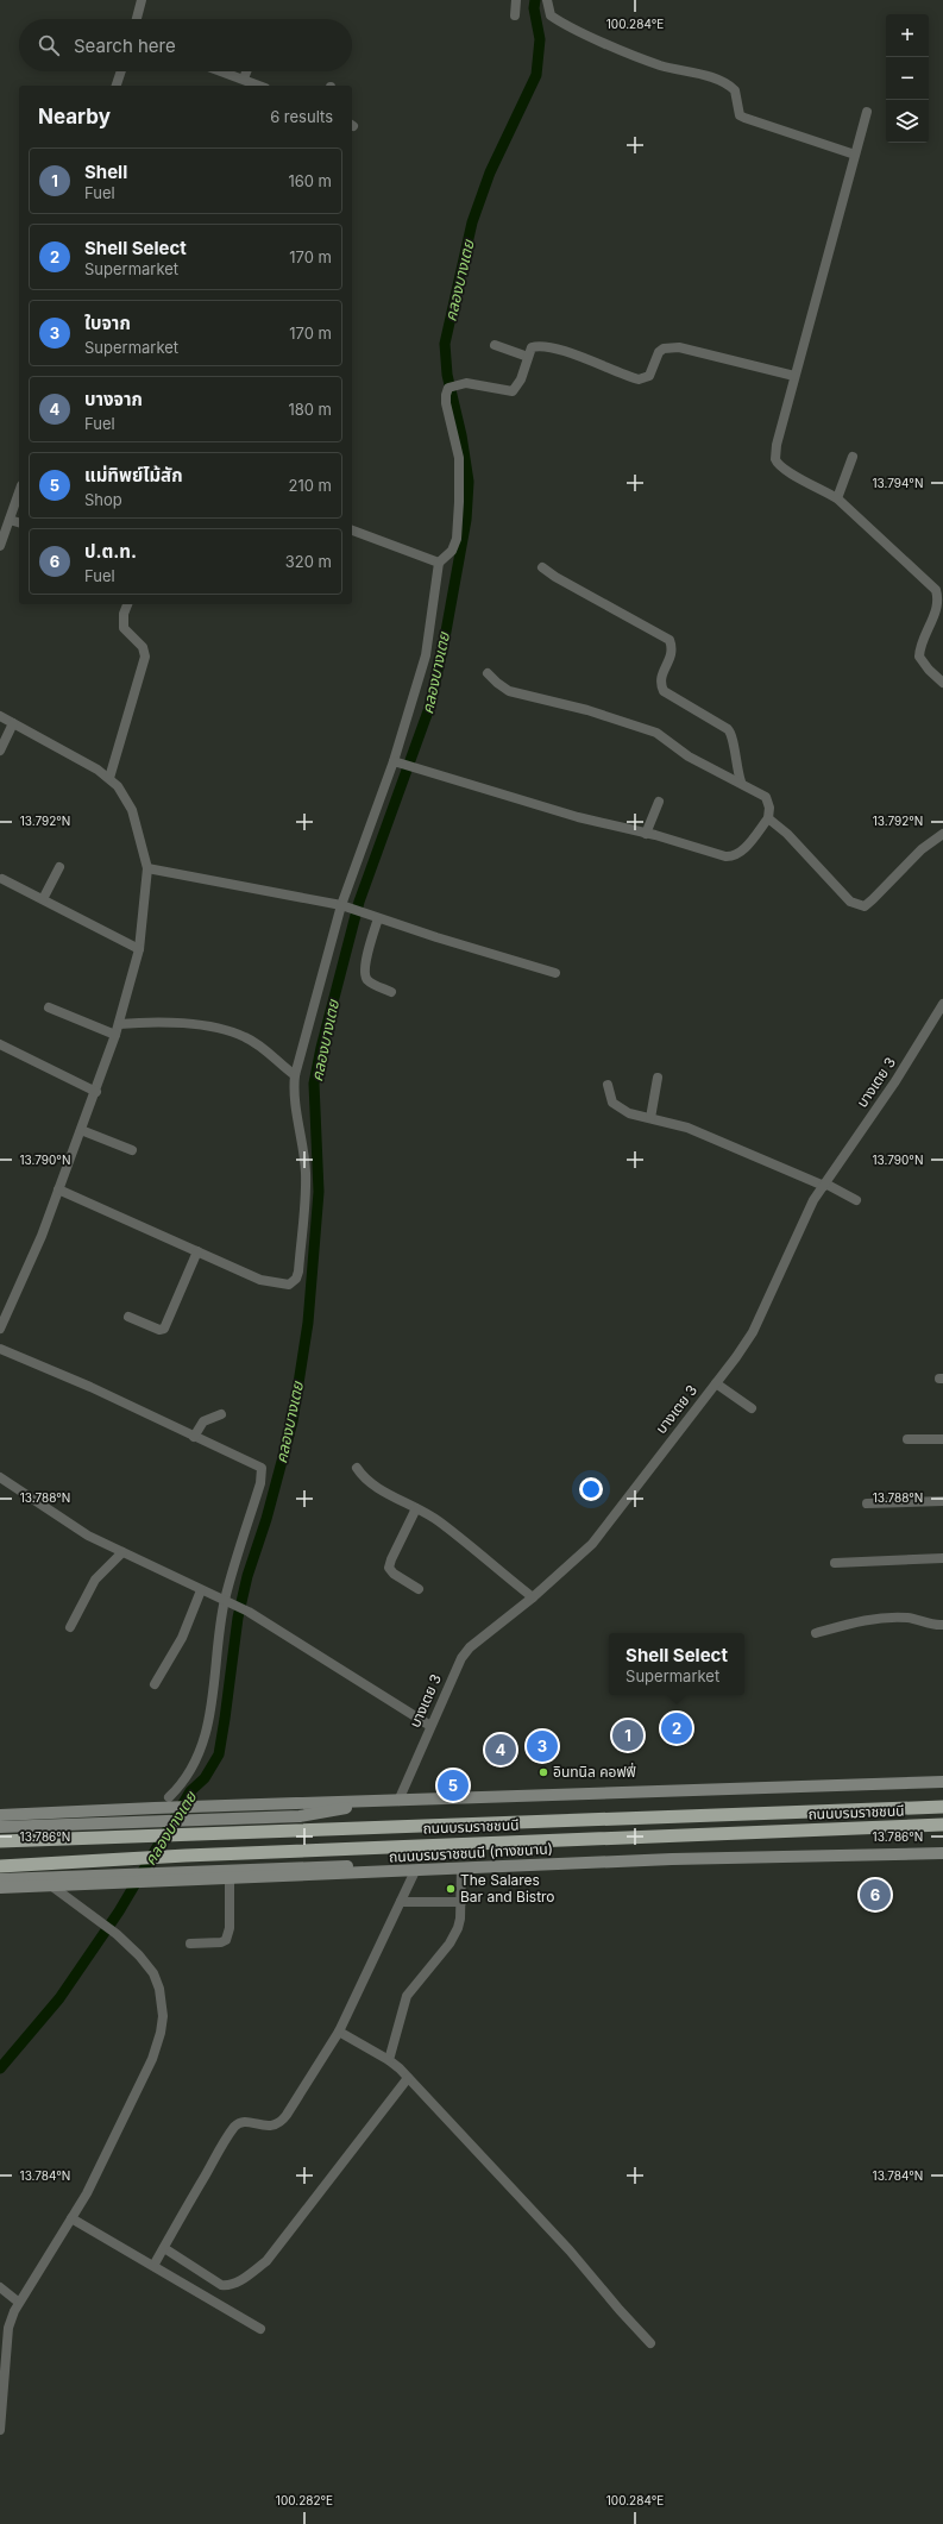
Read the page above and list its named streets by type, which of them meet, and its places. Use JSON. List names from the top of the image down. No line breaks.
{"streets":{"highway":["ถนนบรมราชชนนี"],"main road":["ถนนบรมราชชนนี (ทางขนาน)"],"street":["บางเตย 3"]},"water":["คลองบางเตย"],"places":["อินทนิล คอฟฟี่","The Salares Bar and Bistro"],"page":{"map_buttons":["+","−"],"search":"Search here","heading":["Nearby","6 results"],"list":[{"mark":"1","name":"Shell","note":"Fuel","value":"160 m"},{"mark":"2","name":"Shell Select","note":"Supermarket","value":"170 m"},{"mark":"3","name":"ใบจาก","note":"Supermarket","value":"170 m"},{"mark":"4","name":"บางจาก","note":"Fuel","value":"180 m"},{"mark":"5","name":"แม่ทิพย์ไม้สัก","note":"Shop","value":"210 m"},{"mark":"6","name":"ป.ต.ท.","note":"Fuel","value":"320 m"}],"popup":["Shell Select","Supermarket"],"pins":["2","1","3","4","5","6"]},"coordinates":["100.284°E","13.794°N","13.792°N","13.790°N","13.788°N","13.786°N","13.784°N","100.282°E"]}
